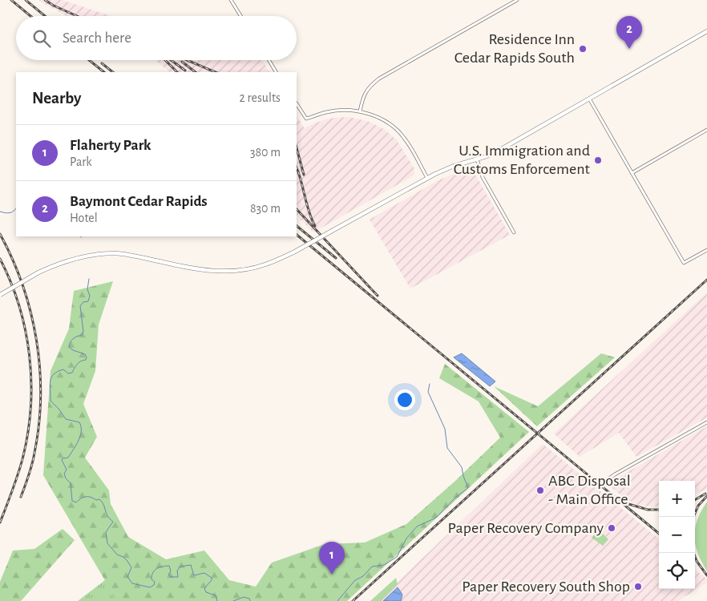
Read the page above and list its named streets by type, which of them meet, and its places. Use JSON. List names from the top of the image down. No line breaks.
{"places":["Residence Inn Cedar Rapids South","U.S. Immigration and Customs Enforcement","ABC Disposal - Main Office","Paper Recovery Company","Paper Recovery South Shop"],"page":{"pins":["2","1"],"search":"Search here","heading":["Nearby","2 results"],"list":[{"mark":"1","name":"Flaherty Park","note":"Park","value":"380 m"},{"mark":"2","name":"Baymont Cedar Rapids","note":"Hotel","value":"830 m"}],"map_buttons":["+","−"]}}
